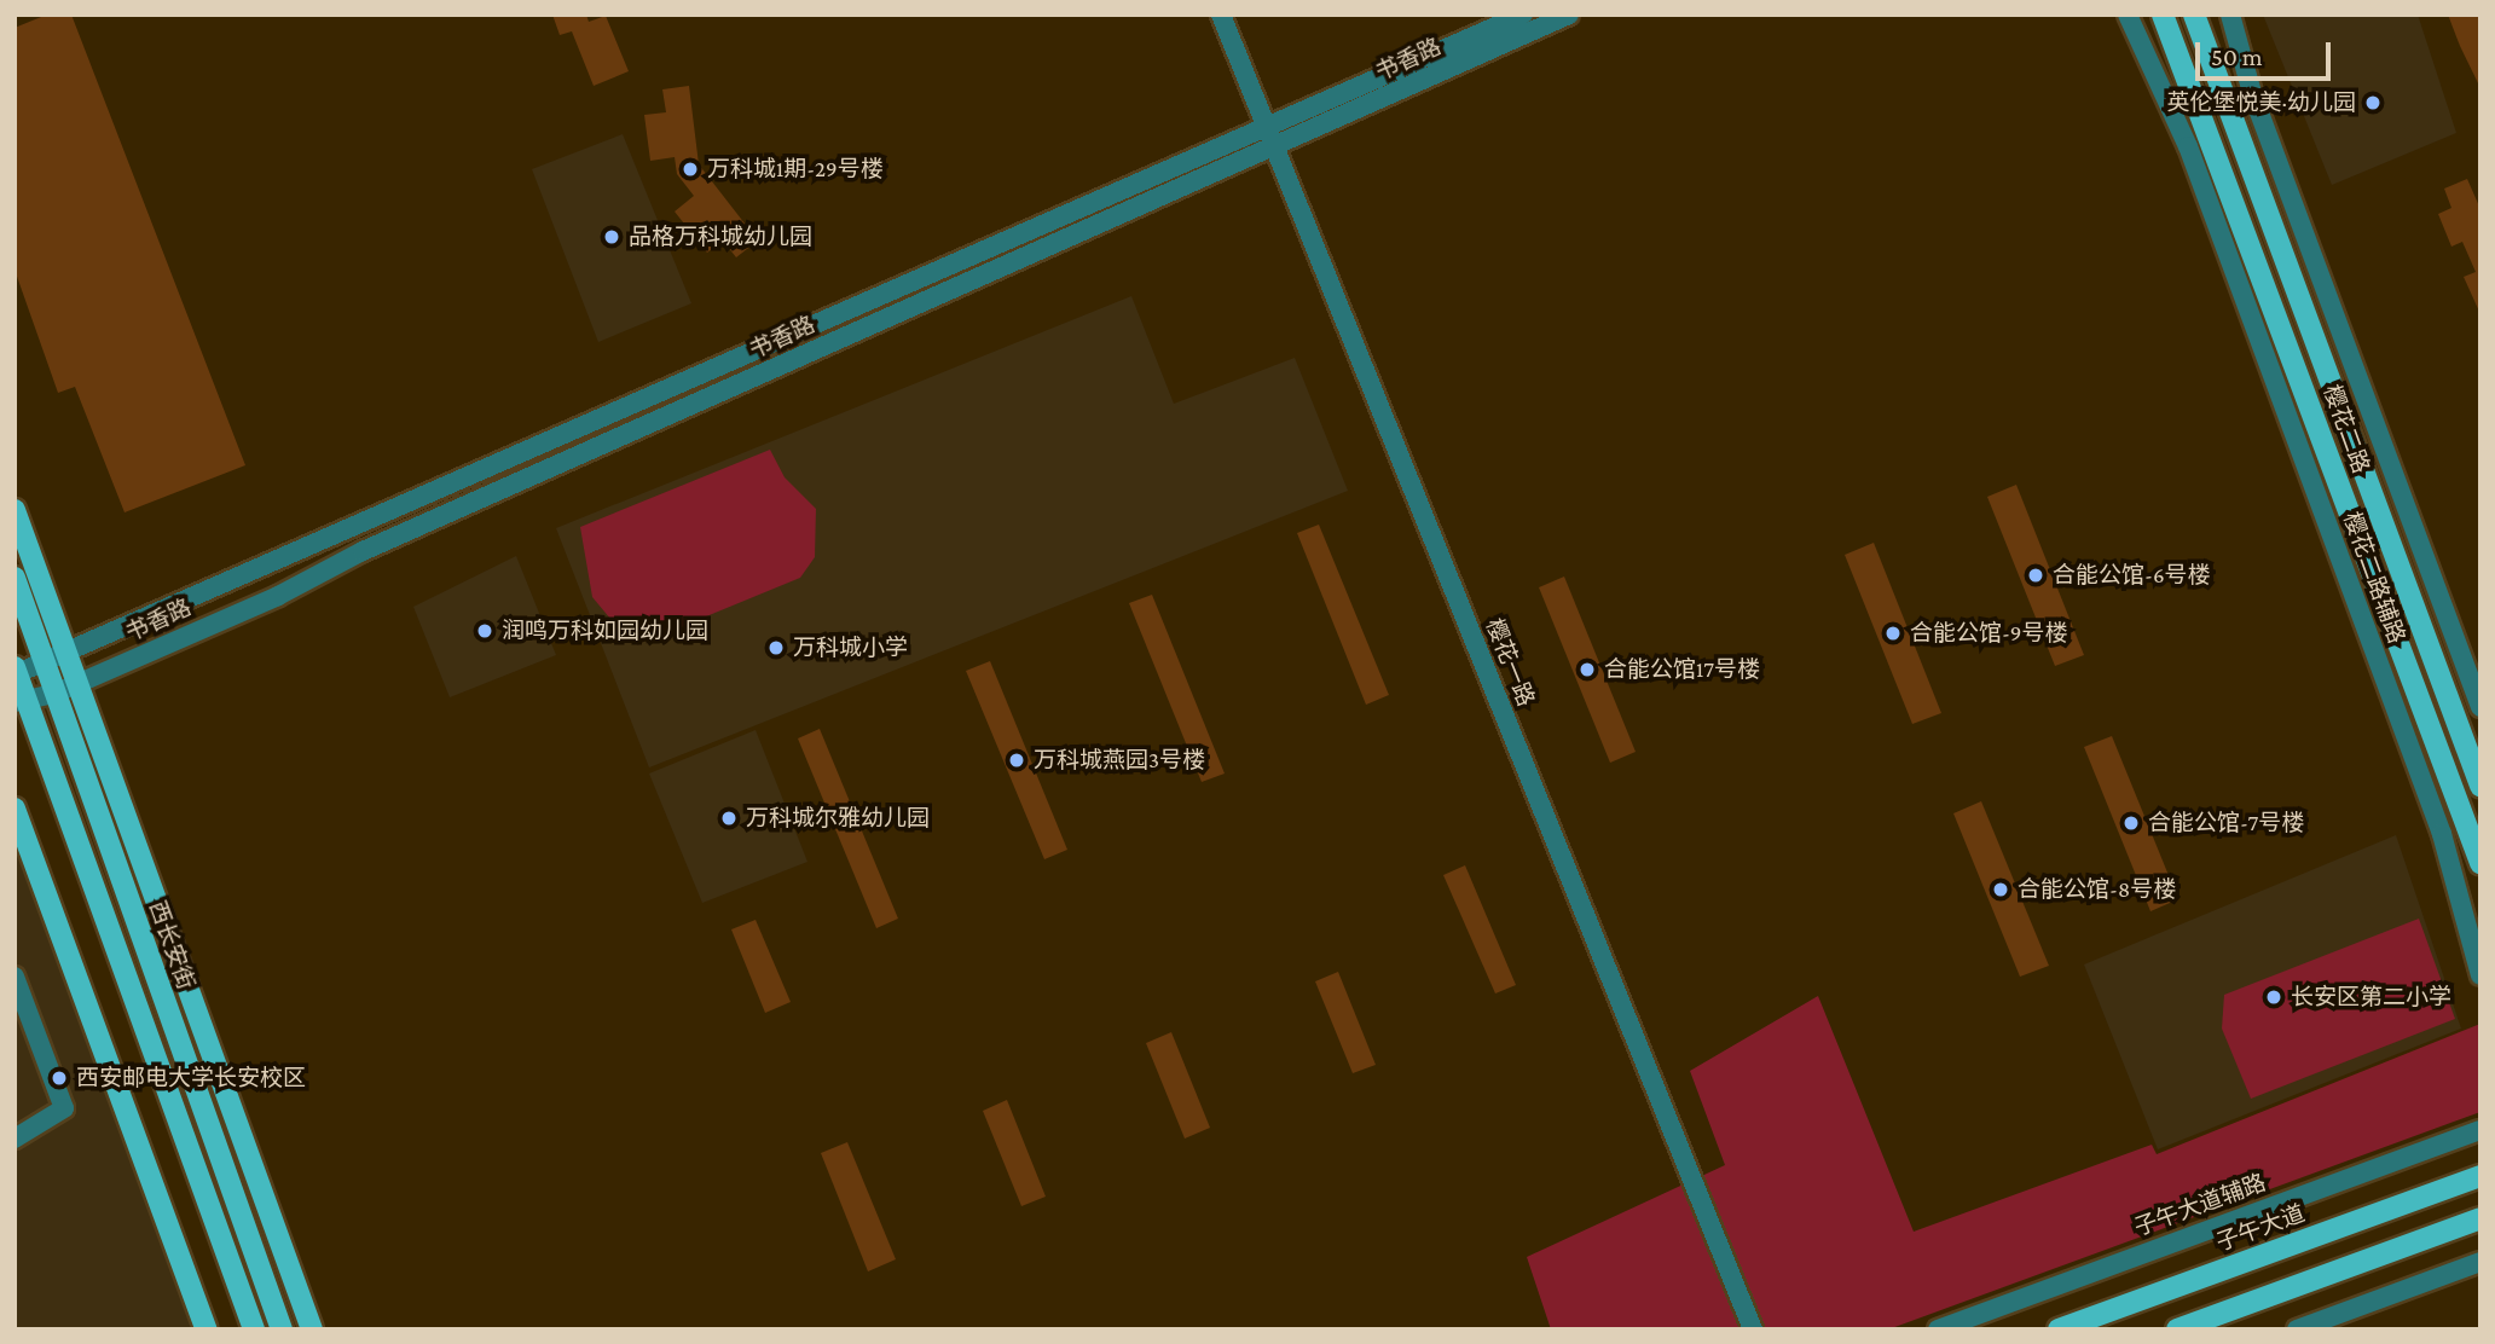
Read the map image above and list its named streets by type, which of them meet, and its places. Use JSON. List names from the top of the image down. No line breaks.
{"streets":{"main road":["樱花二路","西长安街","子午大道"],"street":["书香路","樱花二路辅路","樱花一路","子午大道辅路"]},"crossings":[["书香路","樱花一路"],["书香路","西长安街"]],"places":["英伦堡悦美·幼儿园","万科城1期-29号楼","品格万科城幼儿园","合能公馆-6号楼","润鸣万科如园幼儿园","合能公馆-9号楼","万科城小学","合能公馆17号楼","万科城燕园3号楼","万科城尔雅幼儿园","合能公馆-7号楼","合能公馆-8号楼","长安区第二小学","西安邮电大学长安校区"],"scale_bar":"50 m"}
